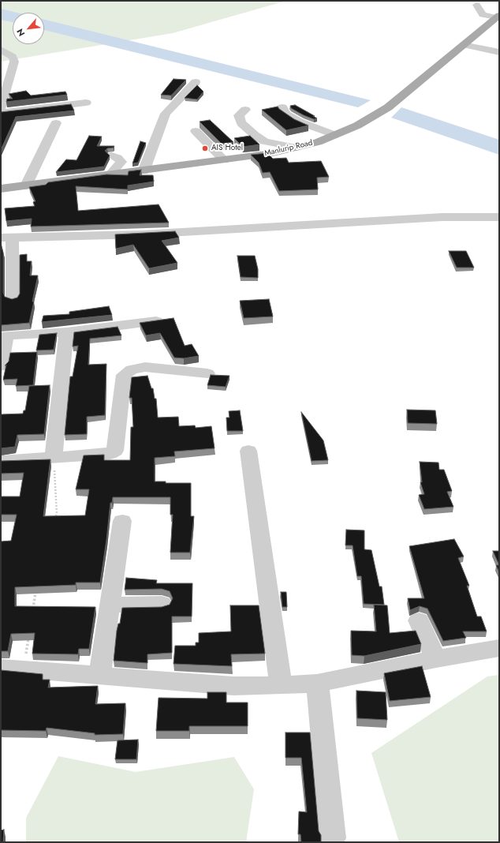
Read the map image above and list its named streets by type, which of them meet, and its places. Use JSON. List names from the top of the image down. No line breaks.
{"streets":{"main road":["Manlurip Road"]},"places":["AIS Hotel"],"north":"bottom left"}
